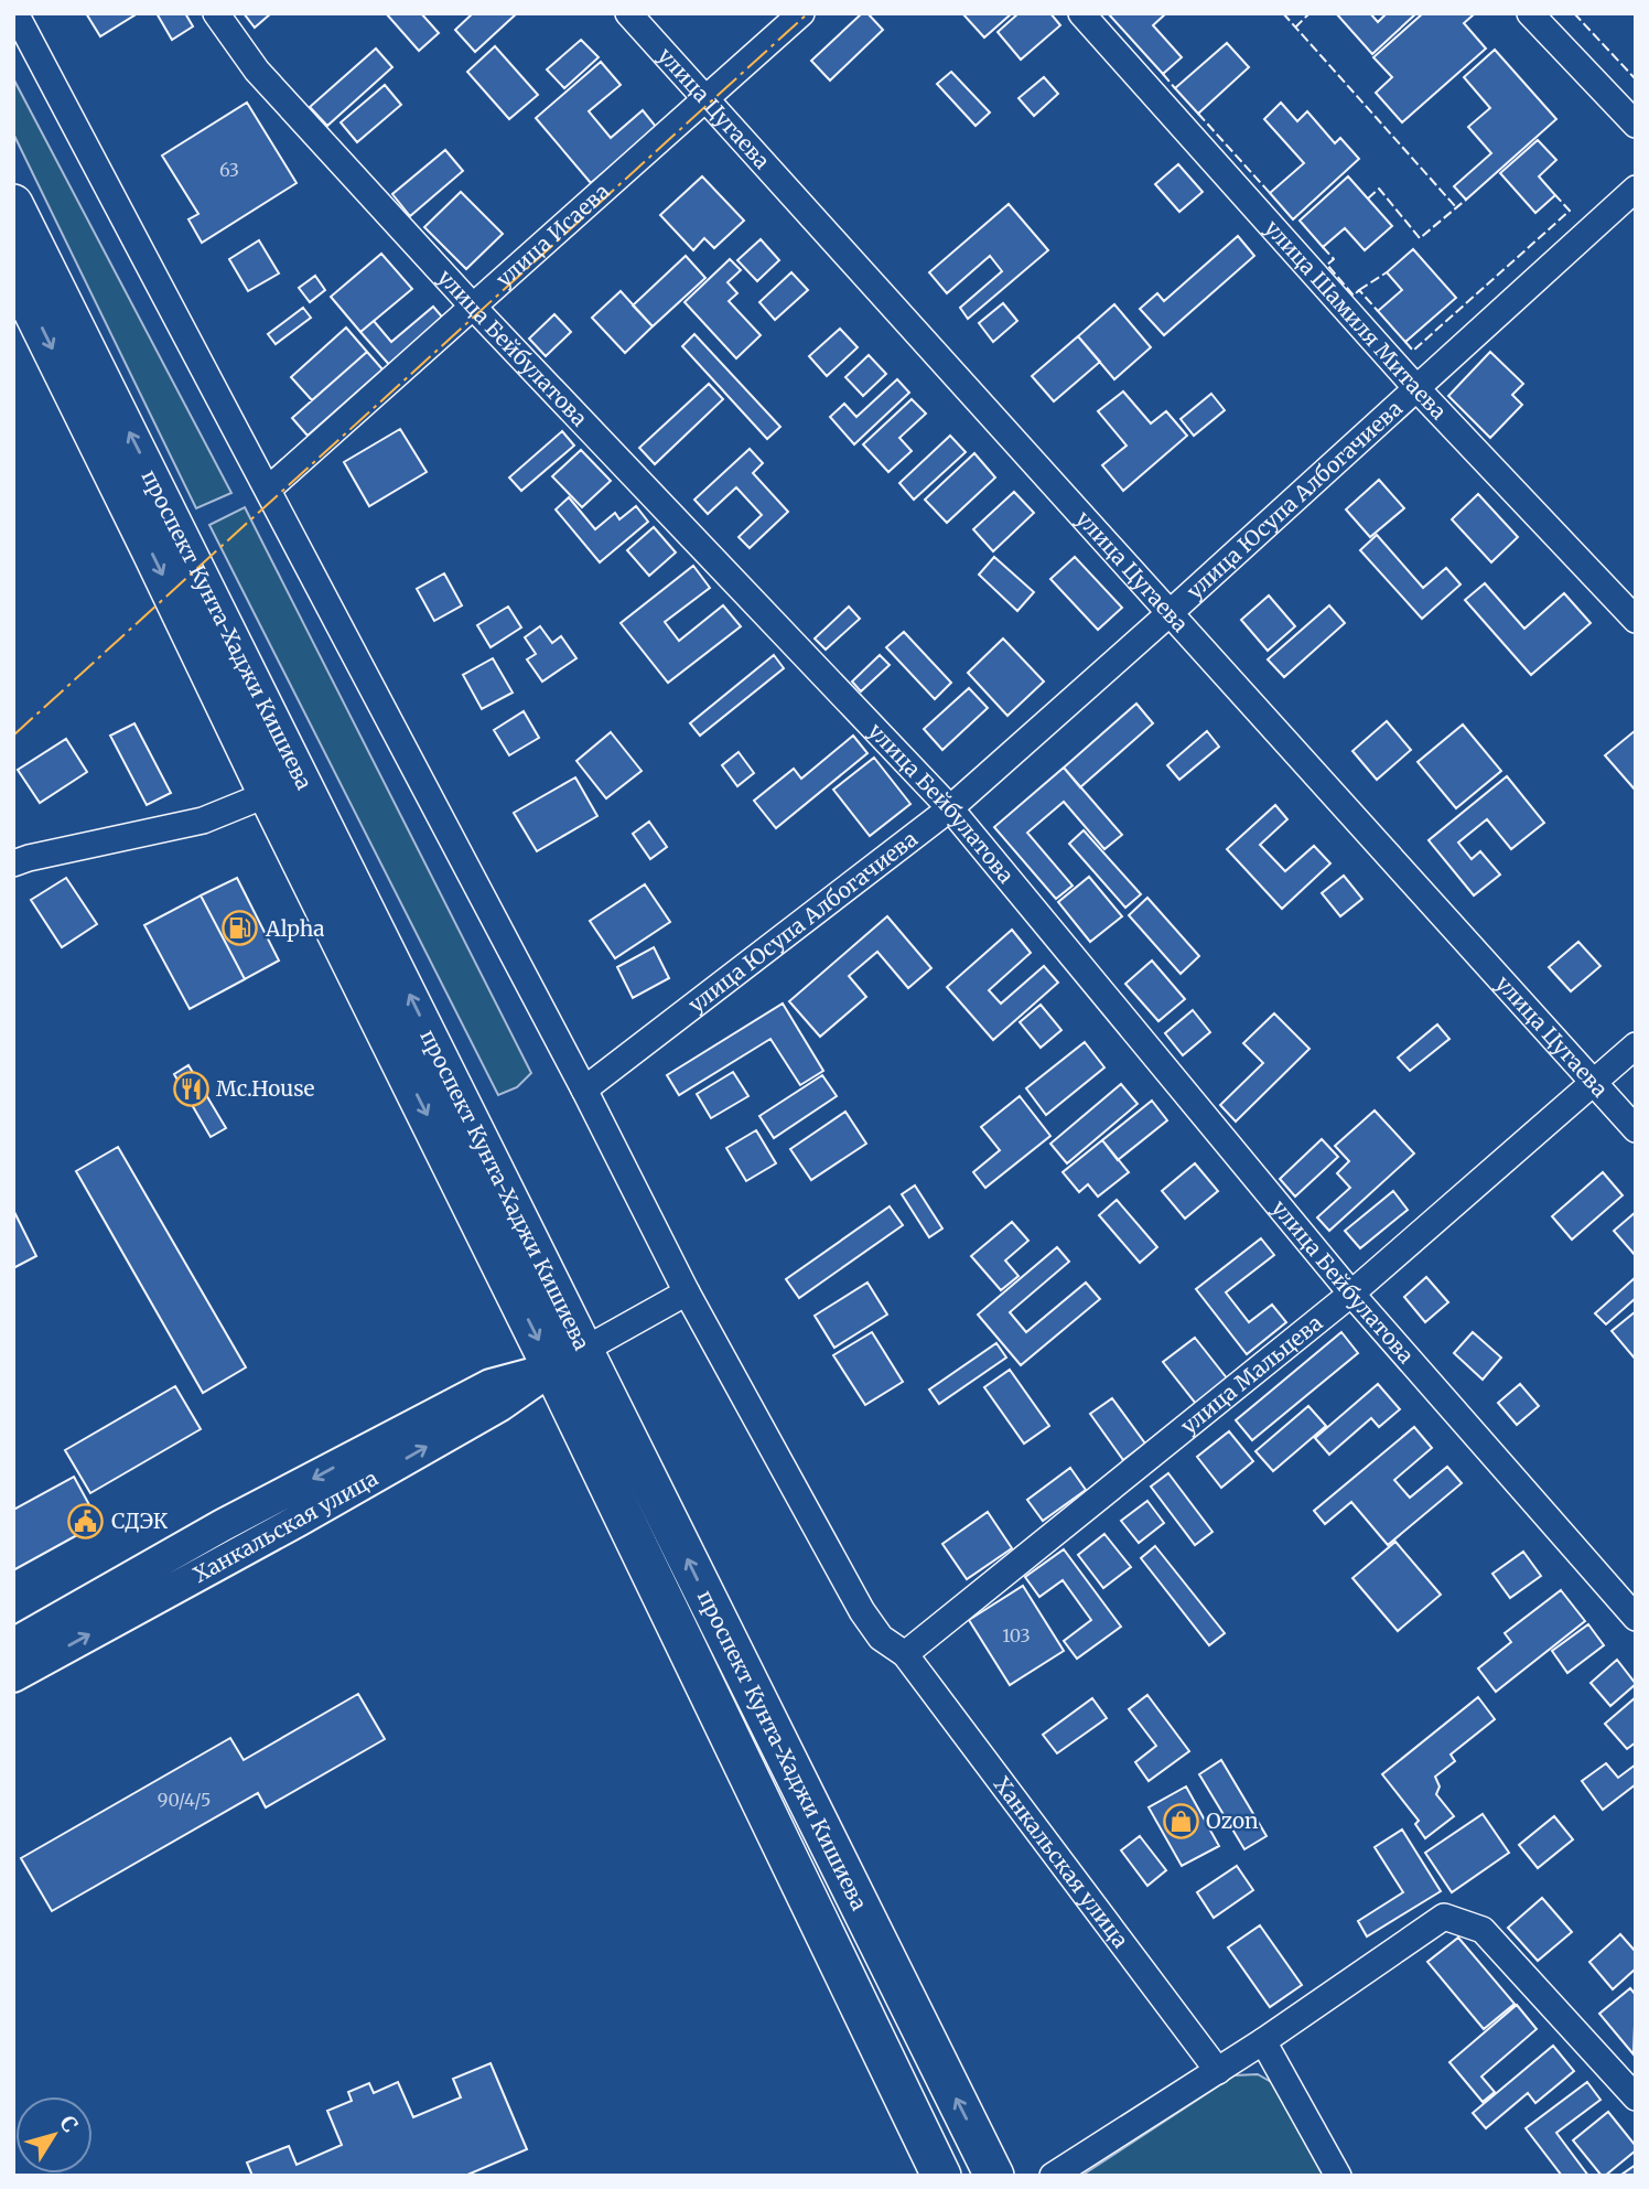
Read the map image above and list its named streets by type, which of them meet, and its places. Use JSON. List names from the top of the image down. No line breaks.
{"streets":{"main road":["проспект Кунта-Хаджи Кишиева"],"street":["улица Цугаева","улица Исаева","улица Шамиля Митаева","улица Бейбулатова","улица Юсупа Албогачиева","улица Мальцева","Ханкальская улица"]},"crossings":[["улица Цугаева","улица Исаева"],["улица Цугаева","улица Юсупа Албогачиева"],["улица Цугаева","улица Мальцева"],["улица Исаева","улица Бейбулатова"],["улица Шамиля Митаева","улица Юсупа Албогачиева"],["улица Бейбулатова","улица Юсупа Албогачиева"],["улица Бейбулатова","улица Мальцева"],["проспект Кунта-Хаджи Кишиева","Ханкальская улица"],["улица Мальцева","Ханкальская улица"]],"places":{"fuel station":["Alpha"],"restaurant":["Mc.House"],"public building":["СДЭК"],"shop":["Ozon"]},"house_numbers":["63","103","90/4/5"],"north":"top right"}
